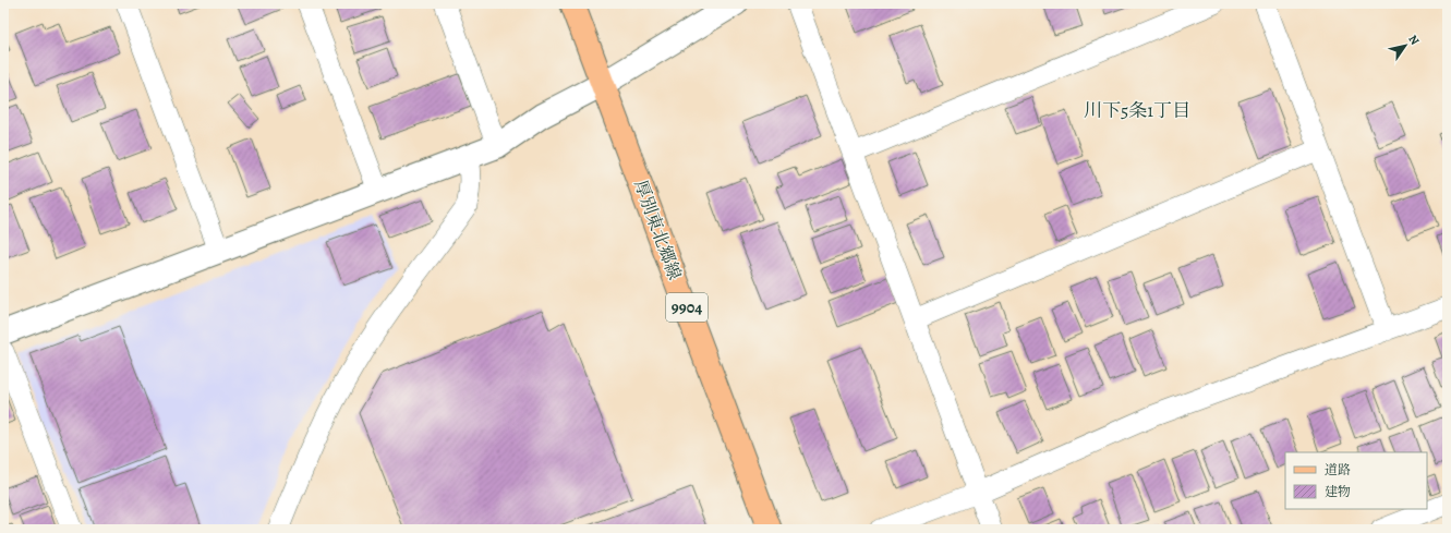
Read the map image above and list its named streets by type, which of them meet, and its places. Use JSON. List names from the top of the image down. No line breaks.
{"streets":{"main road":["厚別東北郷線","9904"]},"districts":["川下5条1丁目"],"legend":["道路","建物"],"north":"top right"}
